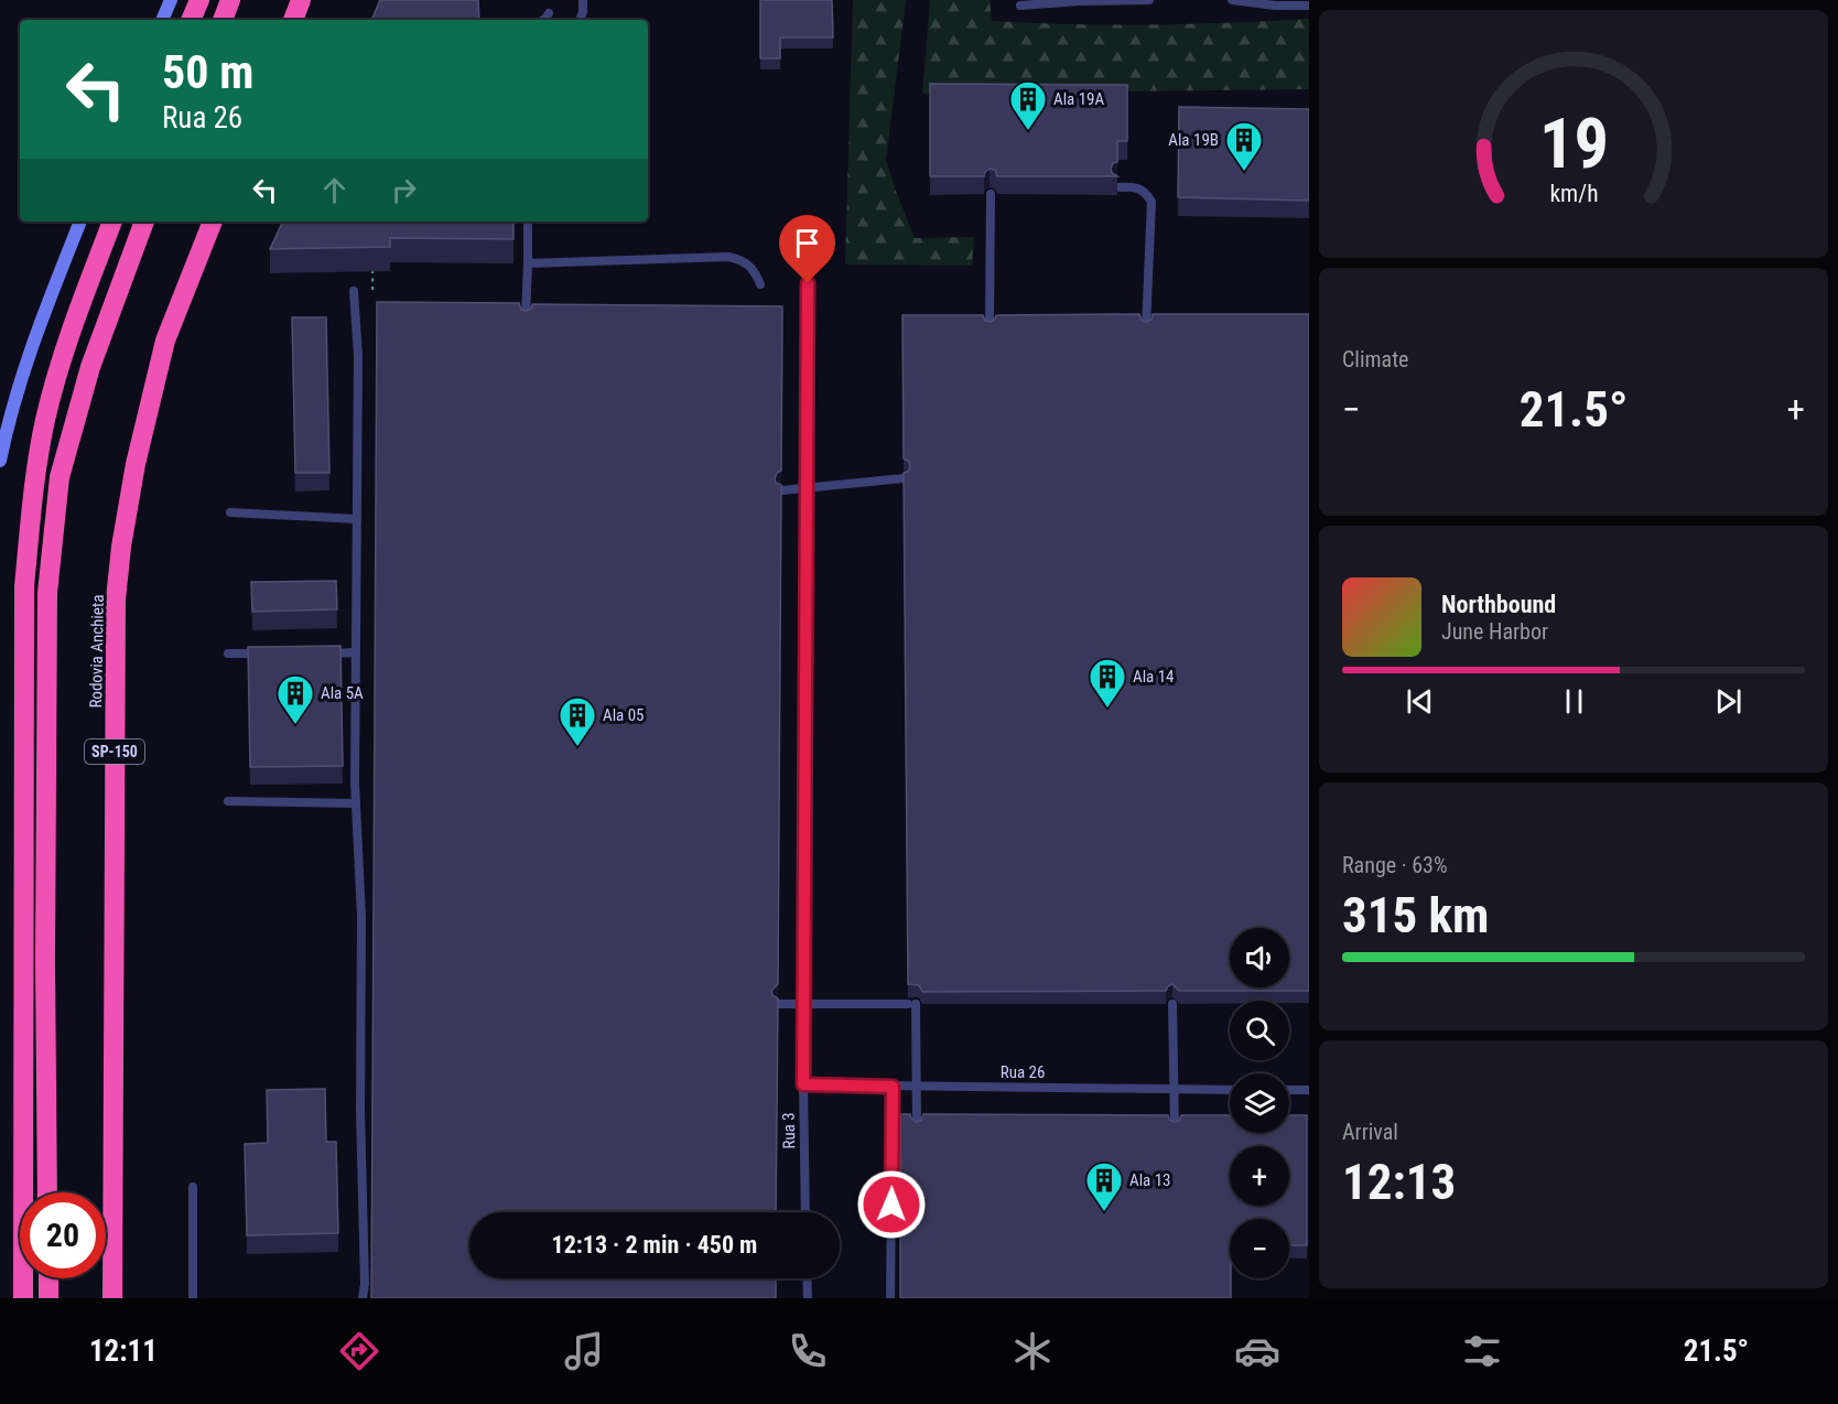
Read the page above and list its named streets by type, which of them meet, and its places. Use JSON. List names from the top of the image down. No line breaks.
{"streets":{"highway":["Rodovia Anchieta","SP-150"],"lane":["Rua 26","Rua 3"]},"crossings":[["Rua 26","Rua 3"]],"places":{"building":["Ala 19A","Ala 19B","Ala 14","Ala 5A","Ala 05","Ala 13"]},"page":{"turn":["50 m","Rua 26"],"tile":["Climate",["Range · 63%","315 km"],["Arrival","12:13"]],"heat":["−","21.5°","+"],"song":["Northbound","June Harbor"],"map_buttons":["+","−"],"limit":"20","trip":"12:13 · 2 min · 450 m","tabs":["12:11","21.5°"],"gauge":["19","km/h"]}}
